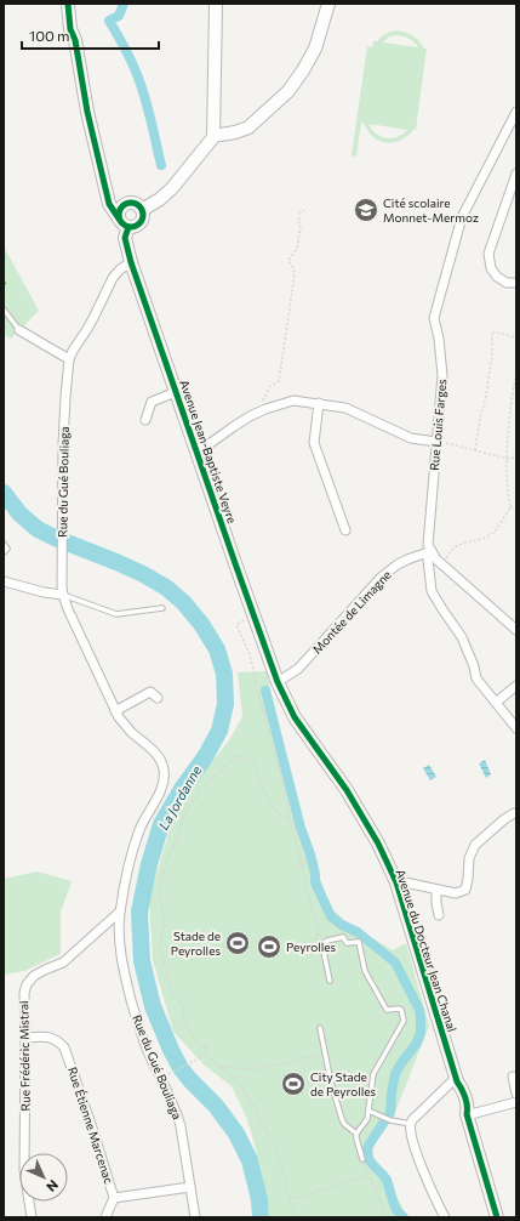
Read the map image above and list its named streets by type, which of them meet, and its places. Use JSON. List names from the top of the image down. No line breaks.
{"streets":{"main road":["Avenue Jean-Baptiste Veyre","Avenue du Docteur Jean Chanal"],"street":["Rue Louis Farges","Rue du Gué Bouliaga","Montée de Limagne","Rue Frédéric Mistral","Rue Étienne Marcenac"]},"crossings":[["Rue Louis Farges","Montée de Limagne"],["Avenue Jean-Baptiste Veyre","Rue du Gué Bouliaga"],["Avenue Jean-Baptiste Veyre","Montée de Limagne"],["Avenue Jean-Baptiste Veyre","Avenue du Docteur Jean Chanal"],["Rue du Gué Bouliaga","Rue Frédéric Mistral"],["Rue du Gué Bouliaga","Rue Étienne Marcenac"],["Montée de Limagne","Avenue du Docteur Jean Chanal"],["Rue Frédéric Mistral","Rue Étienne Marcenac"]],"water":["La Jordanne"],"places":{"school or university":["Cité scolaire Monnet-Mermoz"],"sports":["Stade de Peyrolles","Peyrolles","City Stade de Peyrolles"]},"scale_bar":"100 m","north":"bottom right"}
